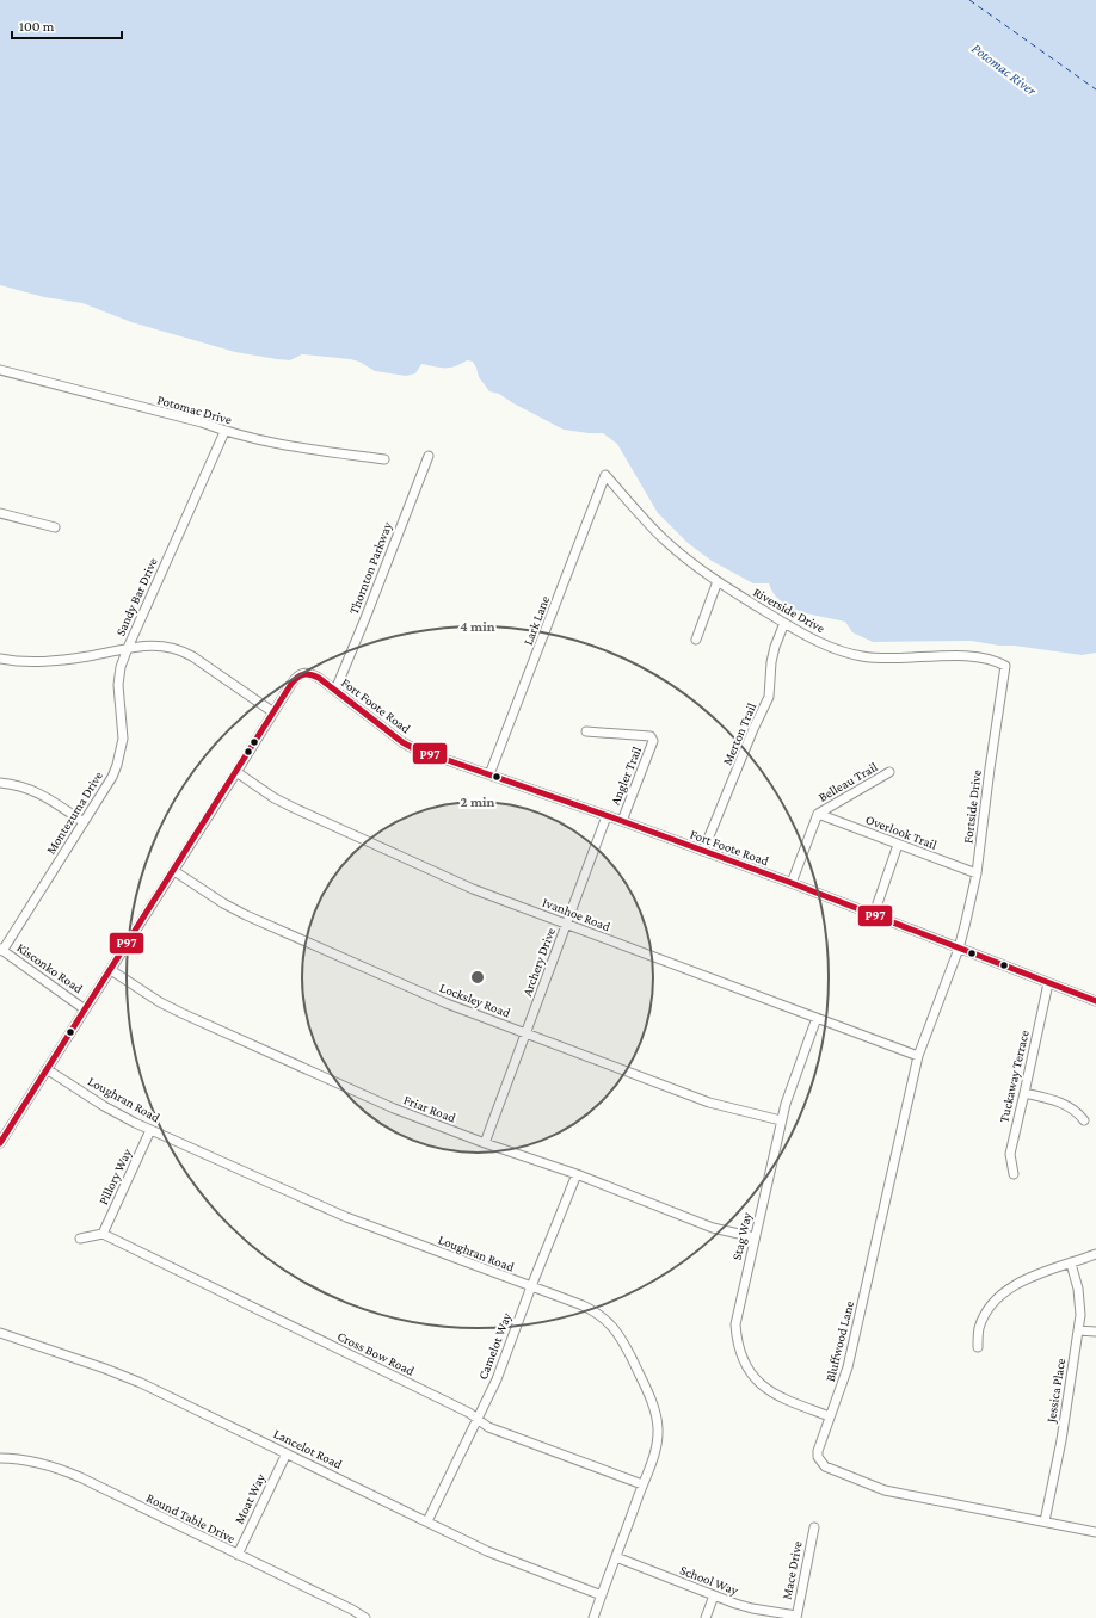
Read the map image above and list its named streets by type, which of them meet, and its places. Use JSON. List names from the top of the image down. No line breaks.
{"streets":{"street":["Potomac Drive","Thornton Parkway","Sandy Bar Drive","Riverside Drive","Lark Lane","Fort Foote Road","Merton Trail","Angler Trail","Belleau Trail","Fortside Drive","Montezuma Drive","Overlook Trail","Ivanhoe Road","Archery Drive","Kisconko Road","Locksley Road","Tuckaway Terrace","Loughran Road","Friar Road","Pillory Way","Stag Way","Bluffwood Lane","Camelot Way","Cross Bow Road","Jessica Place","Lancelot Road","Moat Way","Round Table Drive","Mace Drive","School Way"]},"crossings":[["Potomac Drive","Sandy Bar Drive"],["Thornton Parkway","Fort Foote Road"],["Sandy Bar Drive","Fort Foote Road"],["Sandy Bar Drive","Montezuma Drive"],["Riverside Drive","Lark Lane"],["Riverside Drive","Merton Trail"],["Riverside Drive","Fortside Drive"],["Lark Lane","Fort Foote Road"],["Fort Foote Road","Merton Trail"],["Fort Foote Road","Angler Trail"],["Fort Foote Road","Fortside Drive"],["Fort Foote Road","Ivanhoe Road"],["Fort Foote Road","Archery Drive"],["Fort Foote Road","Kisconko Road"],["Fort Foote Road","Locksley Road"],["Fort Foote Road","Tuckaway Terrace"],["Fort Foote Road","Loughran Road"],["Fort Foote Road","Friar Road"],["Fort Foote Road","Bluffwood Lane"],["Belleau Trail","Overlook Trail"],["Fortside Drive","Overlook Trail"],["Fortside Drive","Bluffwood Lane"],["Montezuma Drive","Kisconko Road"],["Ivanhoe Road","Archery Drive"],["Ivanhoe Road","Stag Way"],["Ivanhoe Road","Bluffwood Lane"],["Archery Drive","Locksley Road"],["Archery Drive","Friar Road"],["Locksley Road","Stag Way"],["Loughran Road","Pillory Way"],["Loughran Road","Camelot Way"],["Loughran Road","Cross Bow Road"],["Loughran Road","Lancelot Road"],["Loughran Road","School Way"],["Friar Road","Stag Way"],["Friar Road","Camelot Way"],["Pillory Way","Cross Bow Road"],["Stag Way","Bluffwood Lane"],["Bluffwood Lane","Jessica Place"],["Camelot Way","Cross Bow Road"],["Camelot Way","Lancelot Road"],["Lancelot Road","Moat Way"],["Moat Way","Round Table Drive"],["Mace Drive","School Way"]],"water":["Potomac River"],"lines":["transit line P97"],"scale_bar":"100 m","rings":["4 min","2 min"]}
